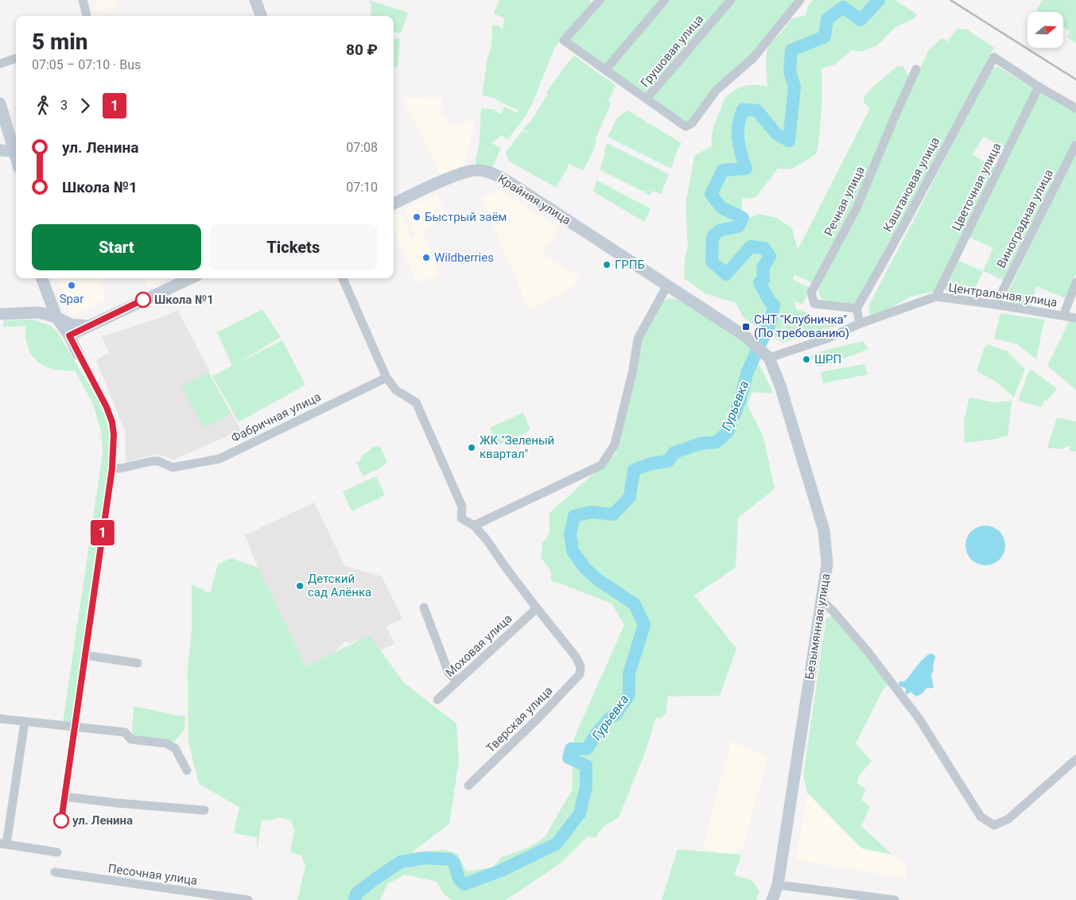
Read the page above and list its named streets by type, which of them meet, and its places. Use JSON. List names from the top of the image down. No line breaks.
{"streets":{"main road":["Крайняя улица","Безымянная улица"],"street":["Грушовая улица","Каштановая улица","Цветочная улица","Речная улица","Виноградная улица","Центральная улица","Фабричная улица","Моховая улица","Тверская улица","Песочная улица"]},"crossings":[["Каштановая улица","Цветочная улица"],["Каштановая улица","Речная улица"],["Цветочная улица","Центральная улица"],["Виноградная улица","Центральная улица"],["Центральная улица","Безымянная улица"],["Моховая улица","Тверская улица"]],"water":["Гурьевка"],"places":{"other":["Быстрый заём","Wildberries","ГРПБ","Spar","Школа №1","ШРП","ЖК \"Зеленый квартал\"","Детский сад Алёнка","ул. Ленина"],"transit":["СНТ \"Клубничка\" (По требованию)"]},"lines":["bus line 1"],"north":"right","page":{"on_map":"1","heading":["5 min","07:05 – 07:10 · Bus","80 ₽"],"legs":["3","1"],"list":[{"name":"ул. Ленина","value":"07:08"},{"name":"Школа №1","value":"07:10"}],"buttons":["Start","Tickets"]}}
